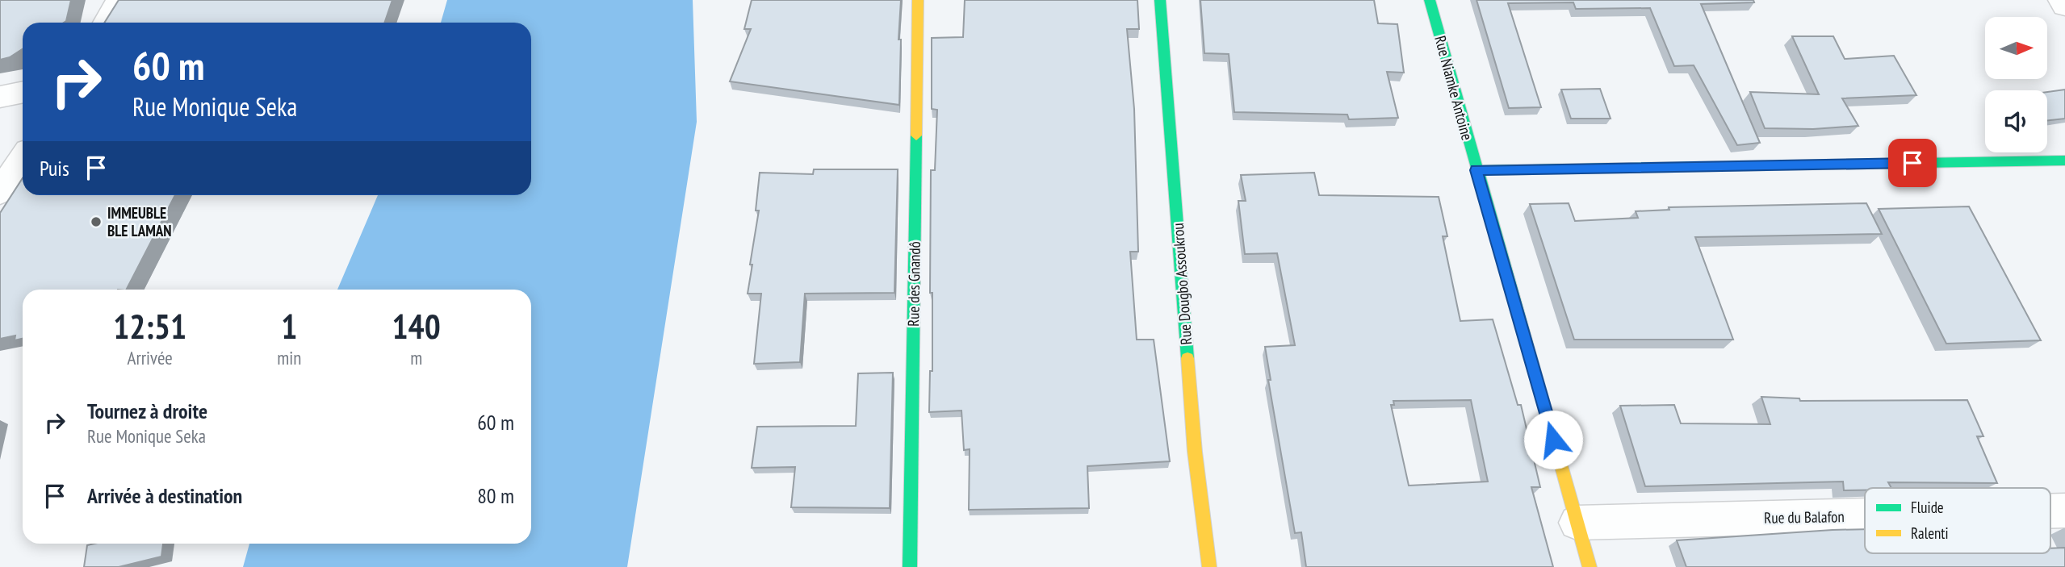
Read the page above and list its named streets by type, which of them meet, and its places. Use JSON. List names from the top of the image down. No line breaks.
{"streets":{"street":["Rue Niamke Antoine","Rue des Gnandô","Rue Dougbo Assoukrou","Rue du Balafon"]},"crossings":[["Rue Niamke Antoine","Rue du Balafon"]],"places":["IMMEUBLE BLE LAMAN"],"legend":["Fluide","Ralenti"],"north":"right","page":{"turn":["60 m","Rue Monique Seka"],"then":"Puis","eta":["12:51","Arrivée","1","min","140","m"],"list":[{"name":"Tournez à droite","note":"Rue Monique Seka","value":"60 m"},{"name":"Arrivée à destination","value":"80 m"}]}}
